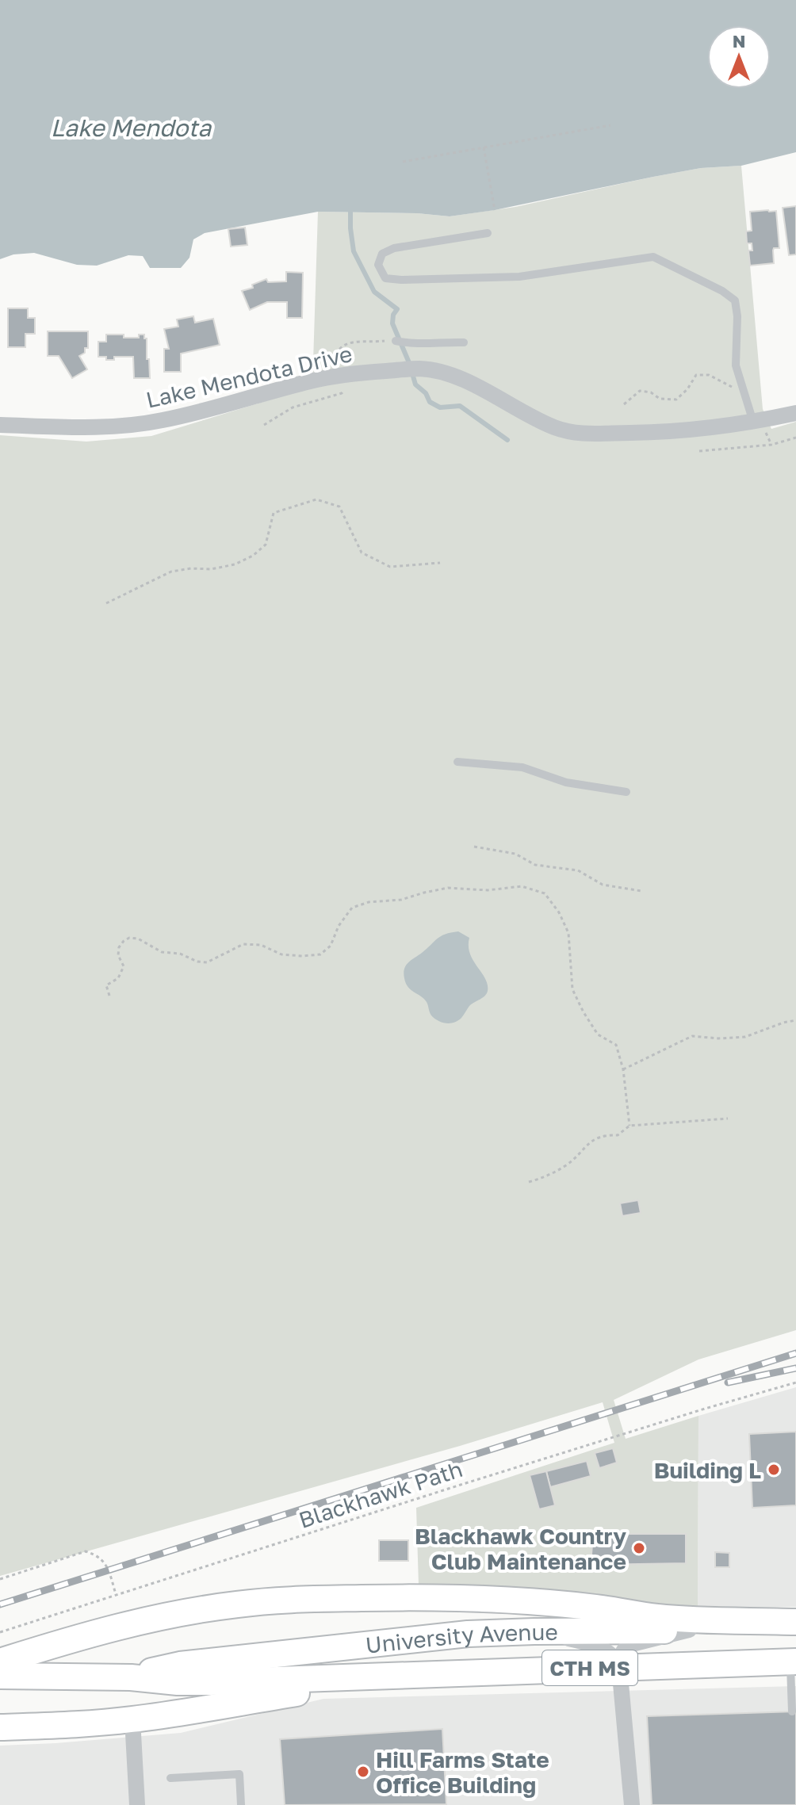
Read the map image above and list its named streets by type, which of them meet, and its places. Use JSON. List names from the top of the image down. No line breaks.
{"streets":{"main road":["University Avenue","CTH MS"],"street":["Lake Mendota Drive"],"path":["Blackhawk Path"]},"water":["Lake Mendota"],"places":["Building L","Blackhawk Country Club Maintenance","Hill Farms State Office Building"],"north":"top"}
